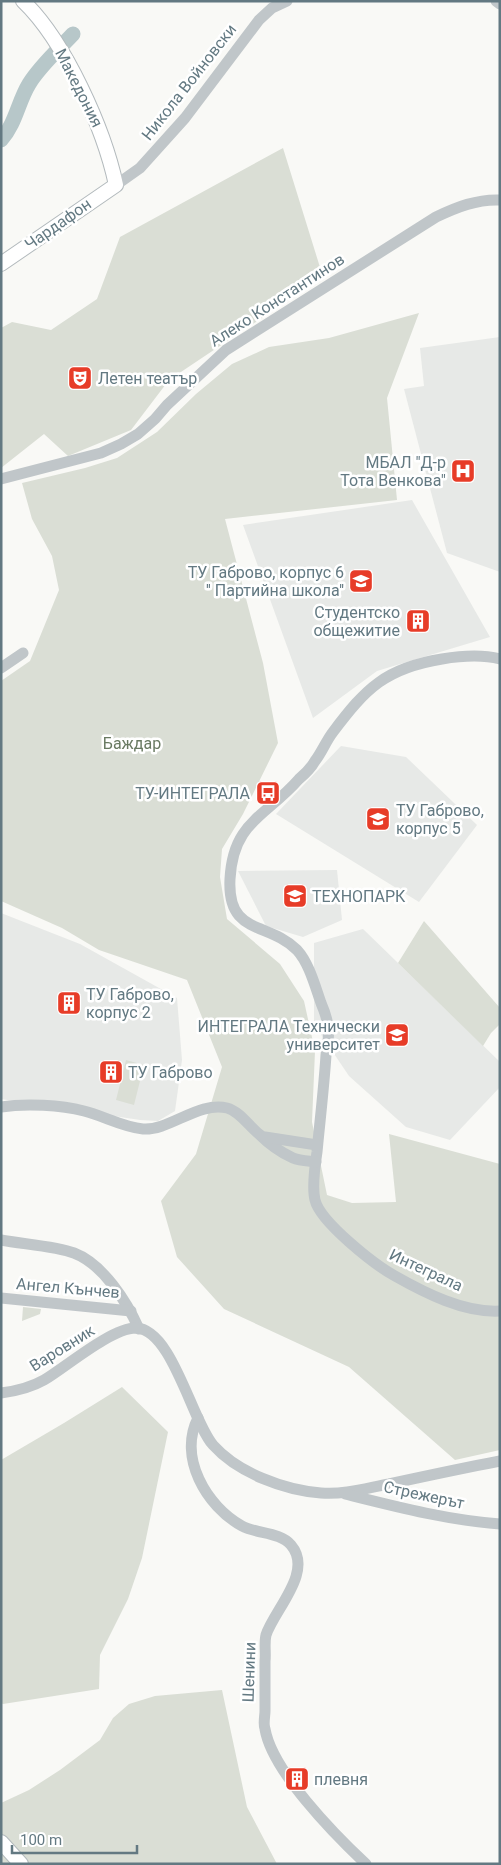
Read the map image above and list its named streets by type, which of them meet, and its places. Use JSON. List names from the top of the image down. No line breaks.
{"streets":{"main road":["Македония","Чардафон"],"street":["Никола Войновски","Алеко Константинов","Интеграла","Ангел Кънчев","Варовник","Стрежерът","Шенини"]},"crossings":[["Никола Войновски","Македония"],["Никола Войновски","Чардафон"],["Македония","Чардафон"]],"parks":["Баждар"],"places":{"theatre":["Летен театър"],"hospital":["МБАЛ \"Д-р Тота Венкова\""],"school or university":["ТУ Габрово, корпус 6 '' Партийна школа''","ТУ Габрово, корпус 5","ТЕХНОПАРК","ИНТЕГРАЛА Технически университет"],"building":["Студентско общежитие","ТУ Габрово, корпус 2","ТУ Габрово","плевня"],"bus stop":["ТУ-ИНТЕГРАЛА"]},"scale_bar":"100 m"}
